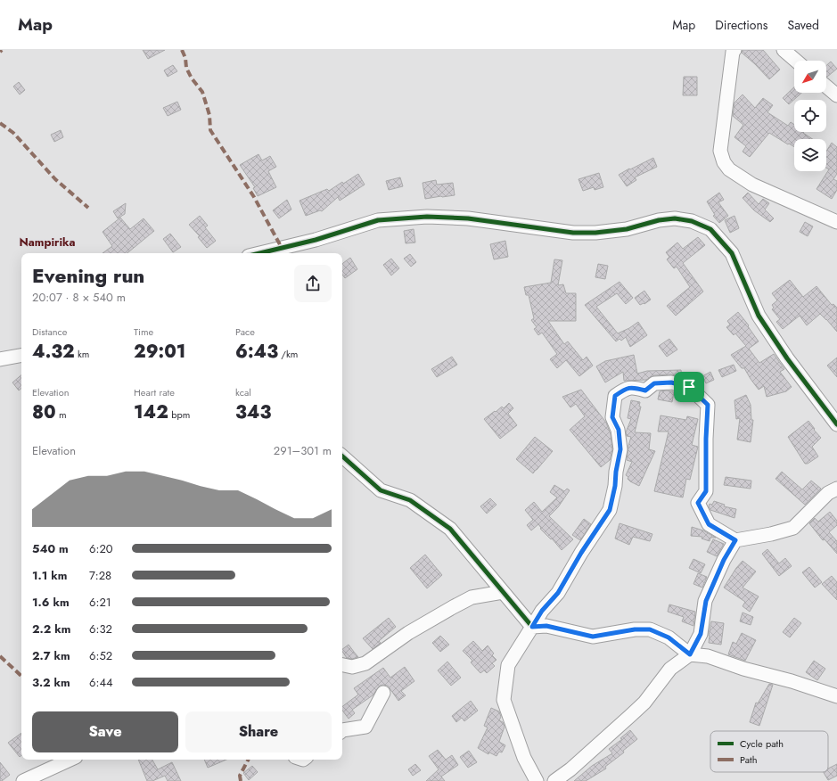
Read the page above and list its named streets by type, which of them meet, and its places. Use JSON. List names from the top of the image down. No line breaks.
{"districts":["Nampirika"],"legend":["Cycle path","Path"],"north":"bottom left","page":{"header":"Map","nav":["Map","Directions","Saved"],"heading":["Evening run","20:07 · 8 × 540 m"],"stats":[["Distance","4.32 km"],["Time","29:01"],["Pace","6:43 /km"],["Elevation","80 m"],["Heart rate","142 bpm"],["kcal","343"]],"chart":["Elevation","291–301 m"],"list":[{"name":"540 m","note":"6:20"},{"name":"1.1 km","note":"7:28"},{"name":"1.6 km","note":"6:21"},{"name":"2.2 km","note":"6:32"},{"name":"2.7 km","note":"6:52"},{"name":"3.2 km","note":"6:44"}],"buttons":["Save","Share"]}}
